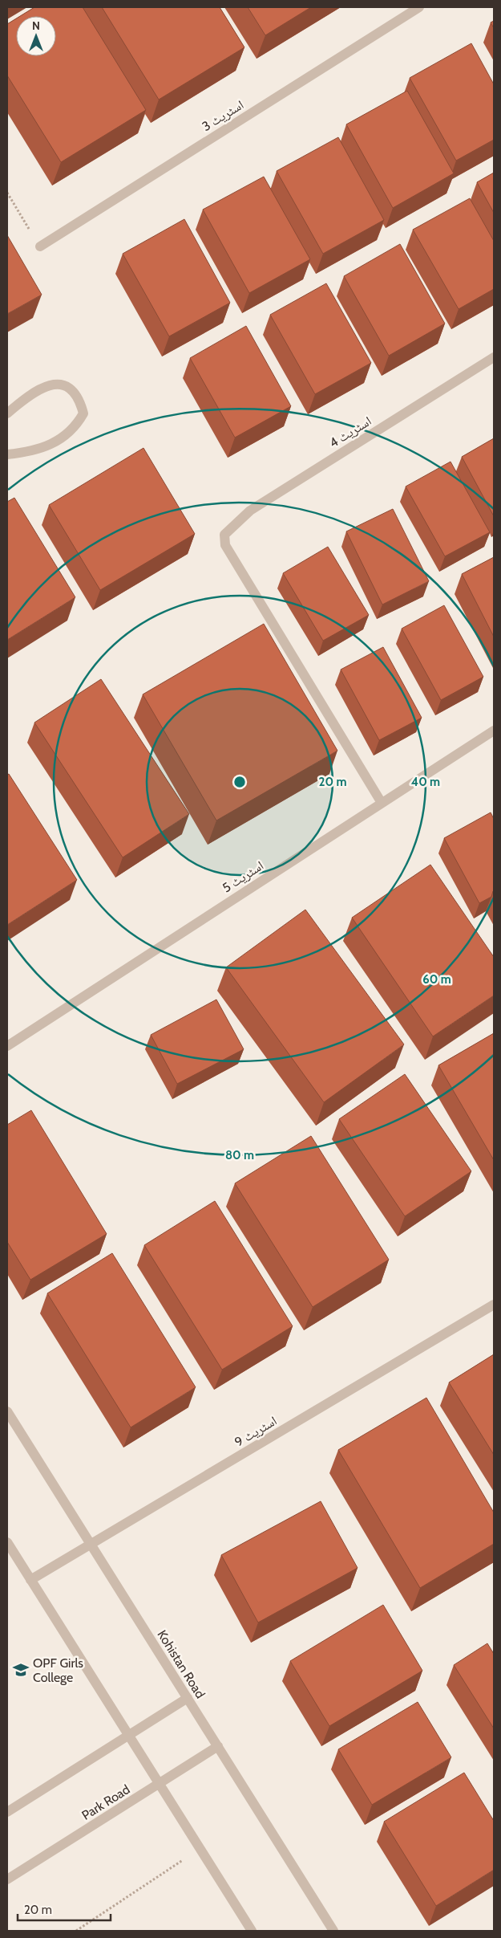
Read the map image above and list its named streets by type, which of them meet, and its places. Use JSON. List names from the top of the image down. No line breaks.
{"streets":{"street":["اسٹریٹ 3","اسٹریٹ 4","اسٹریٹ 5","اسٹریٹ 9","Kohistan Road","Park Road"]},"crossings":[["اسٹریٹ 4","اسٹریٹ 5"],["اسٹریٹ 9","Kohistan Road"],["Kohistan Road","Park Road"]],"places":{"school or university":["OPF Girls College"]},"scale_bar":"20 m","north":"top","rings":["20 m","40 m","60 m","80 m"]}
